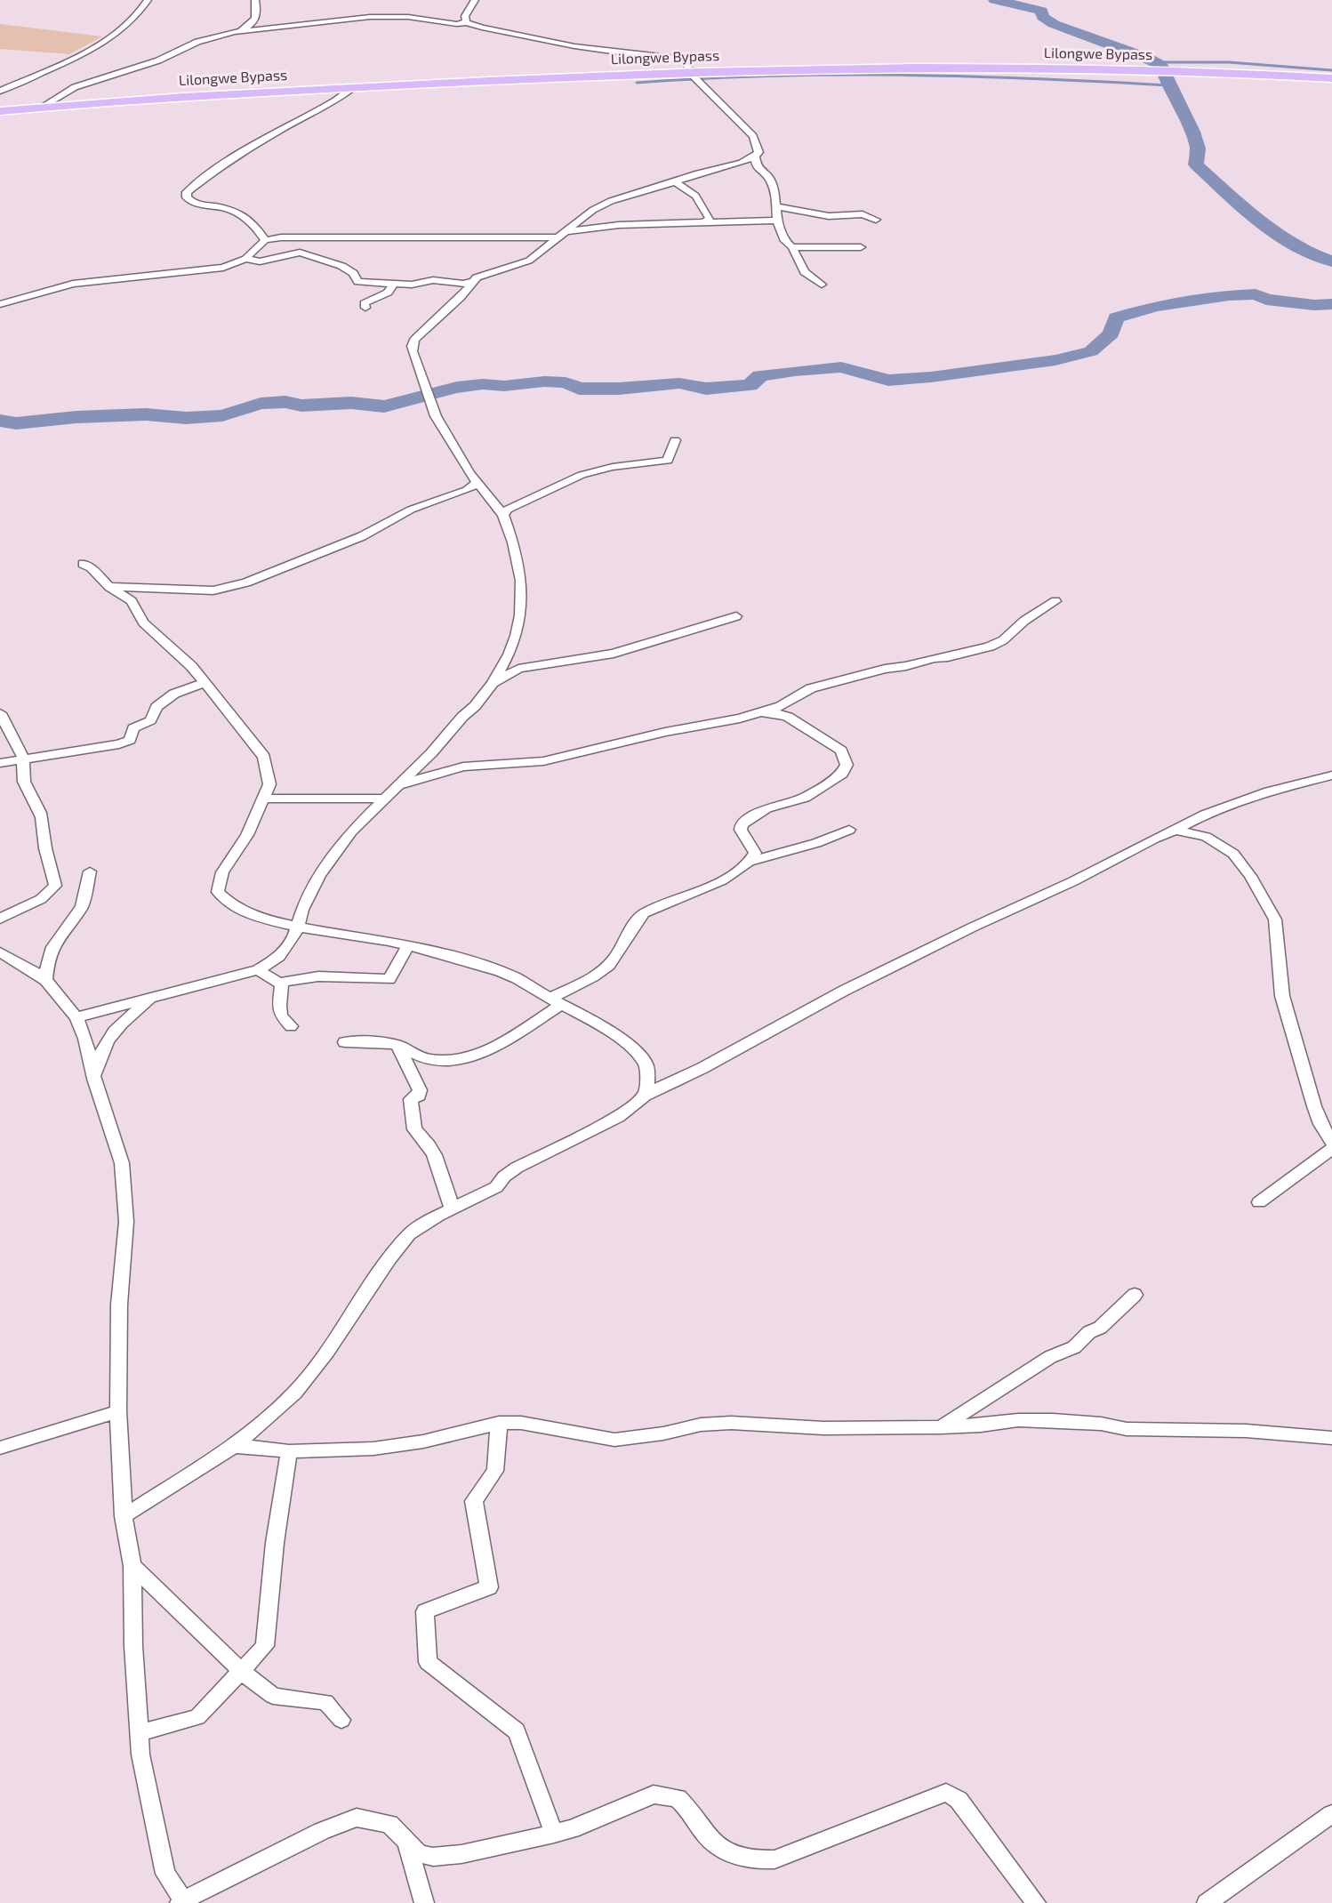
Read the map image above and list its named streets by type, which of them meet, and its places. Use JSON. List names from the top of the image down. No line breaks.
{"streets":{"main road":["Lilongwe Bypass"]}}
